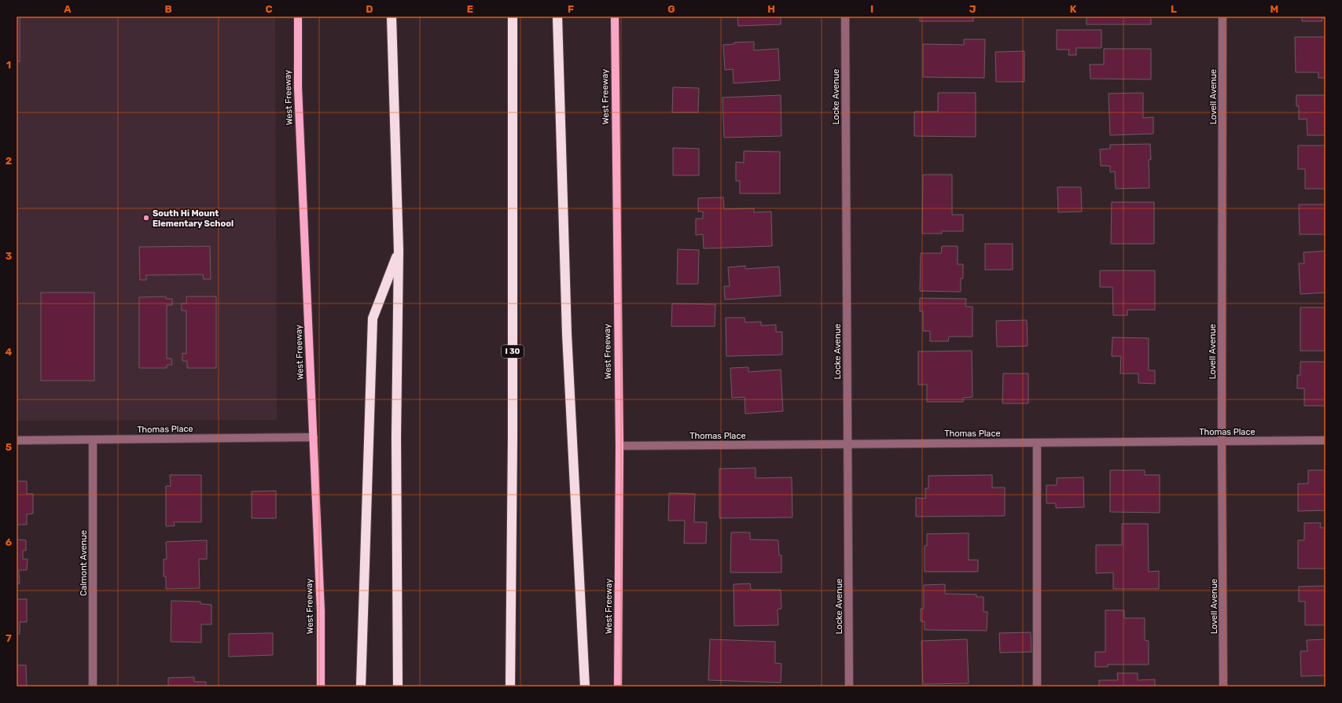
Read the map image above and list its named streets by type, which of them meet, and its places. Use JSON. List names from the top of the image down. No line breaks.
{"streets":{"highway":["I 30"],"main road":["West Freeway"],"street":["Locke Avenue","Lovell Avenue","Thomas Place","Calmont Avenue"]},"crossings":[["West Freeway","Thomas Place"],["Locke Avenue","Thomas Place"],["Lovell Avenue","Thomas Place"],["Thomas Place","Calmont Avenue"]],"places":["South Hi Mount Elementary School"],"grid":{"columns":["A","B","C","D","E","F","G","H","I","J","K","L","M"],"rows":["1","2","3","4","5","6","7"]}}
